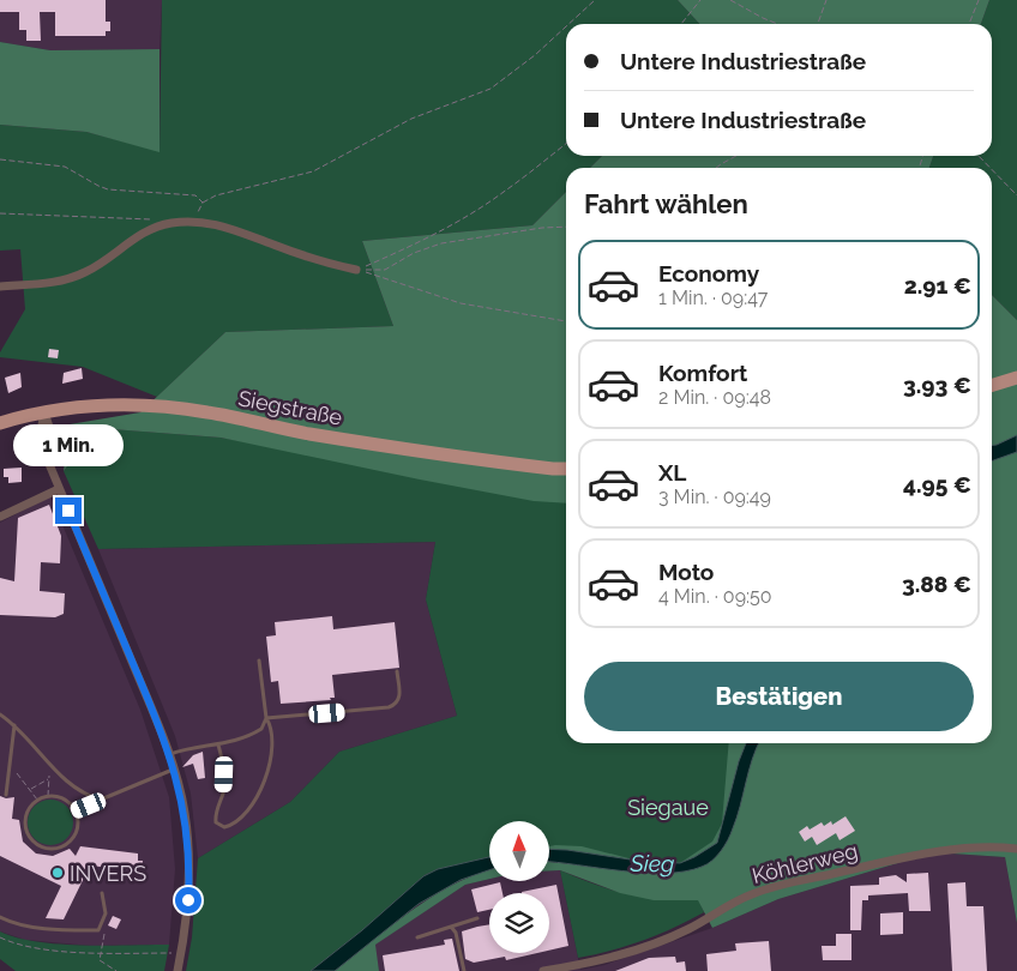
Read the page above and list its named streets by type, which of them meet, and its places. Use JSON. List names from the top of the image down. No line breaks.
{"streets":{"main road":["Siegstraße"],"street":["Köhlerweg"]},"water":["Sieg"],"parks":["Siegaue"],"places":["INVERS"],"north":"top","page":{"banner":["Untere Industriestraße","Untere Industriestraße"],"heading":"Fahrt wählen","list":[{"name":"Economy","note":"1 Min. · 09:47","value":"2.91 €"},{"name":"Komfort","note":"2 Min. · 09:48","value":"3.93 €"},{"name":"XL","note":"3 Min. · 09:49","value":"4.95 €"},{"name":"Moto","note":"4 Min. · 09:50","value":"3.88 €"}],"bubble":"1 Min.","buttons":"Bestätigen"}}
